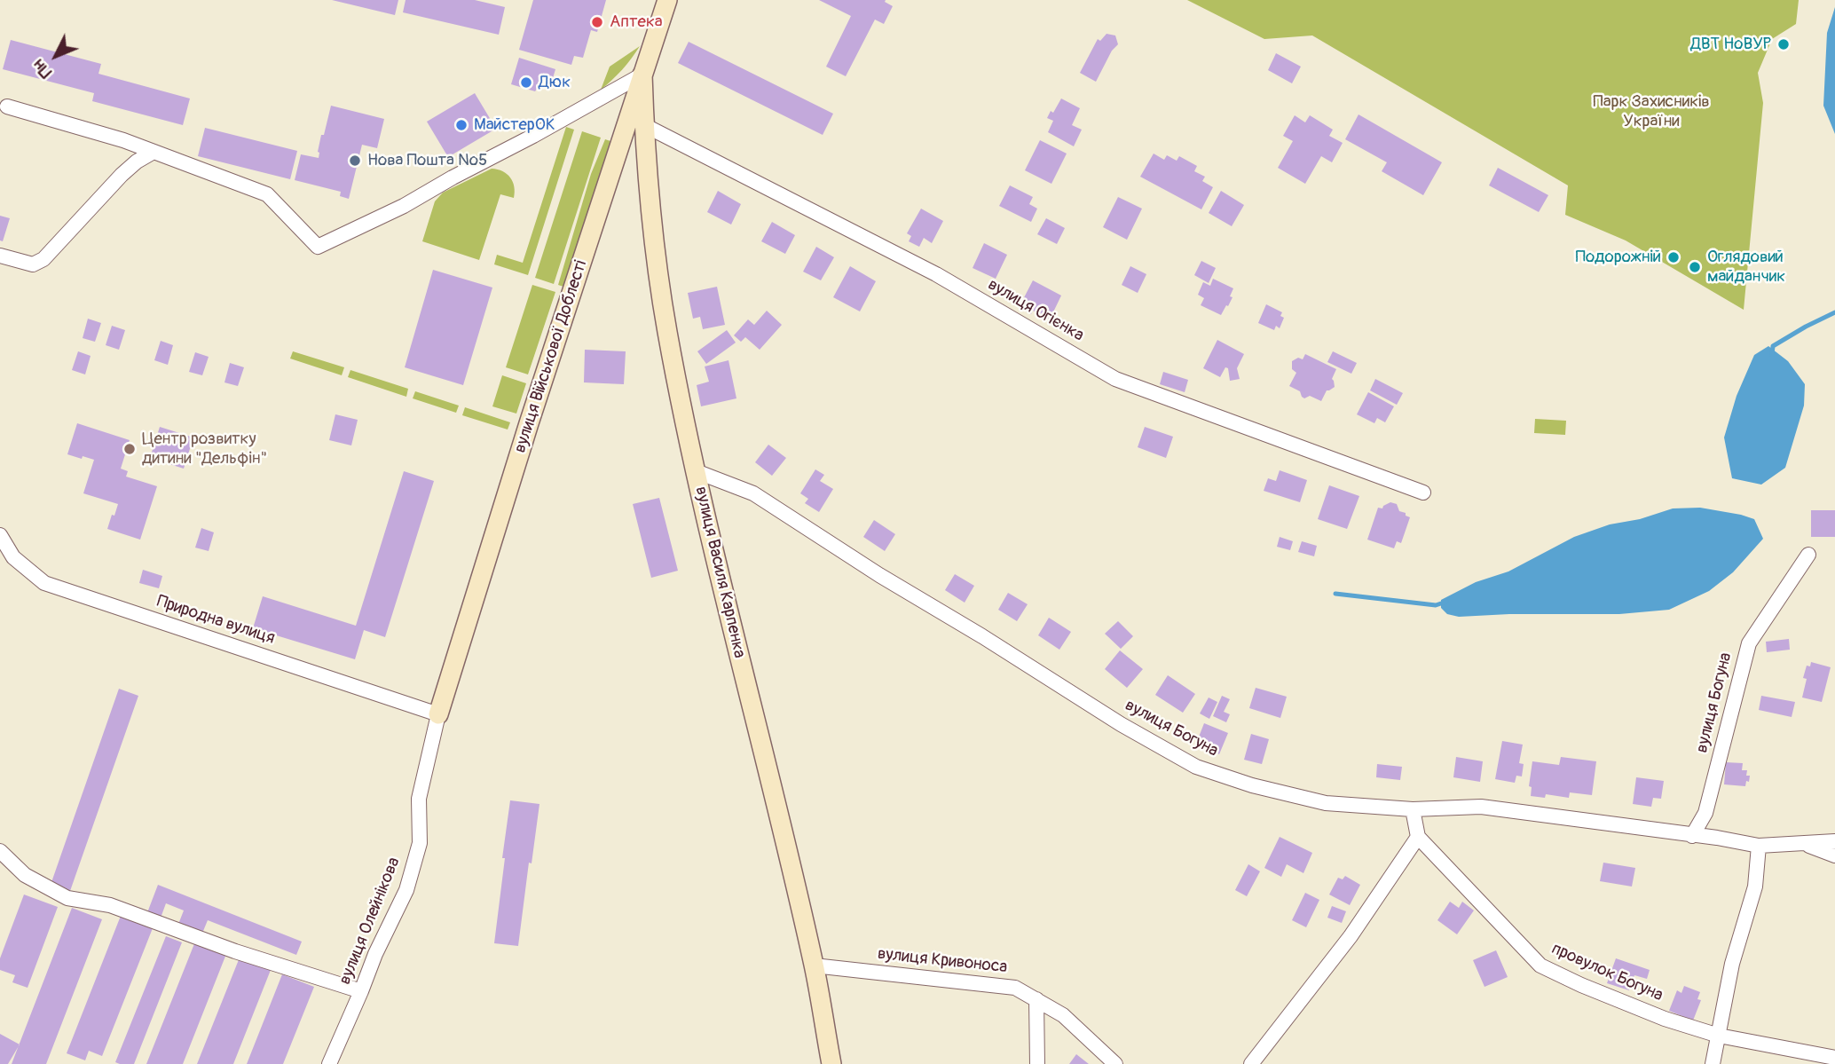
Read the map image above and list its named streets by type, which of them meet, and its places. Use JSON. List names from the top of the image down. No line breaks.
{"streets":{"street":["вулиця Огієнка","вулиця Військової Доблесті","вулиця Василя Карпенка","Природна вулиця","вулиця Богуна","вулиця Олейнікова","вулиця Кривоноса","провулок Богуна"]},"crossings":[["вулиця Огієнка","вулиця Василя Карпенка"],["вулиця Військової Доблесті","вулиця Василя Карпенка"],["вулиця Військової Доблесті","Природна вулиця"],["вулиця Військової Доблесті","вулиця Олейнікова"],["вулиця Василя Карпенка","вулиця Богуна"],["вулиця Василя Карпенка","вулиця Кривоноса"],["Природна вулиця","вулиця Олейнікова"]],"parks":["Парк Захисників України"],"places":["Аптека","ДВТ НоВУР","Дюк","МайстерОК","Нова Пошта №5","Подорожнiй","Оглядовий майданчик","Центр розвитку дитини \"Дельфін\""],"north":"bottom left"}
